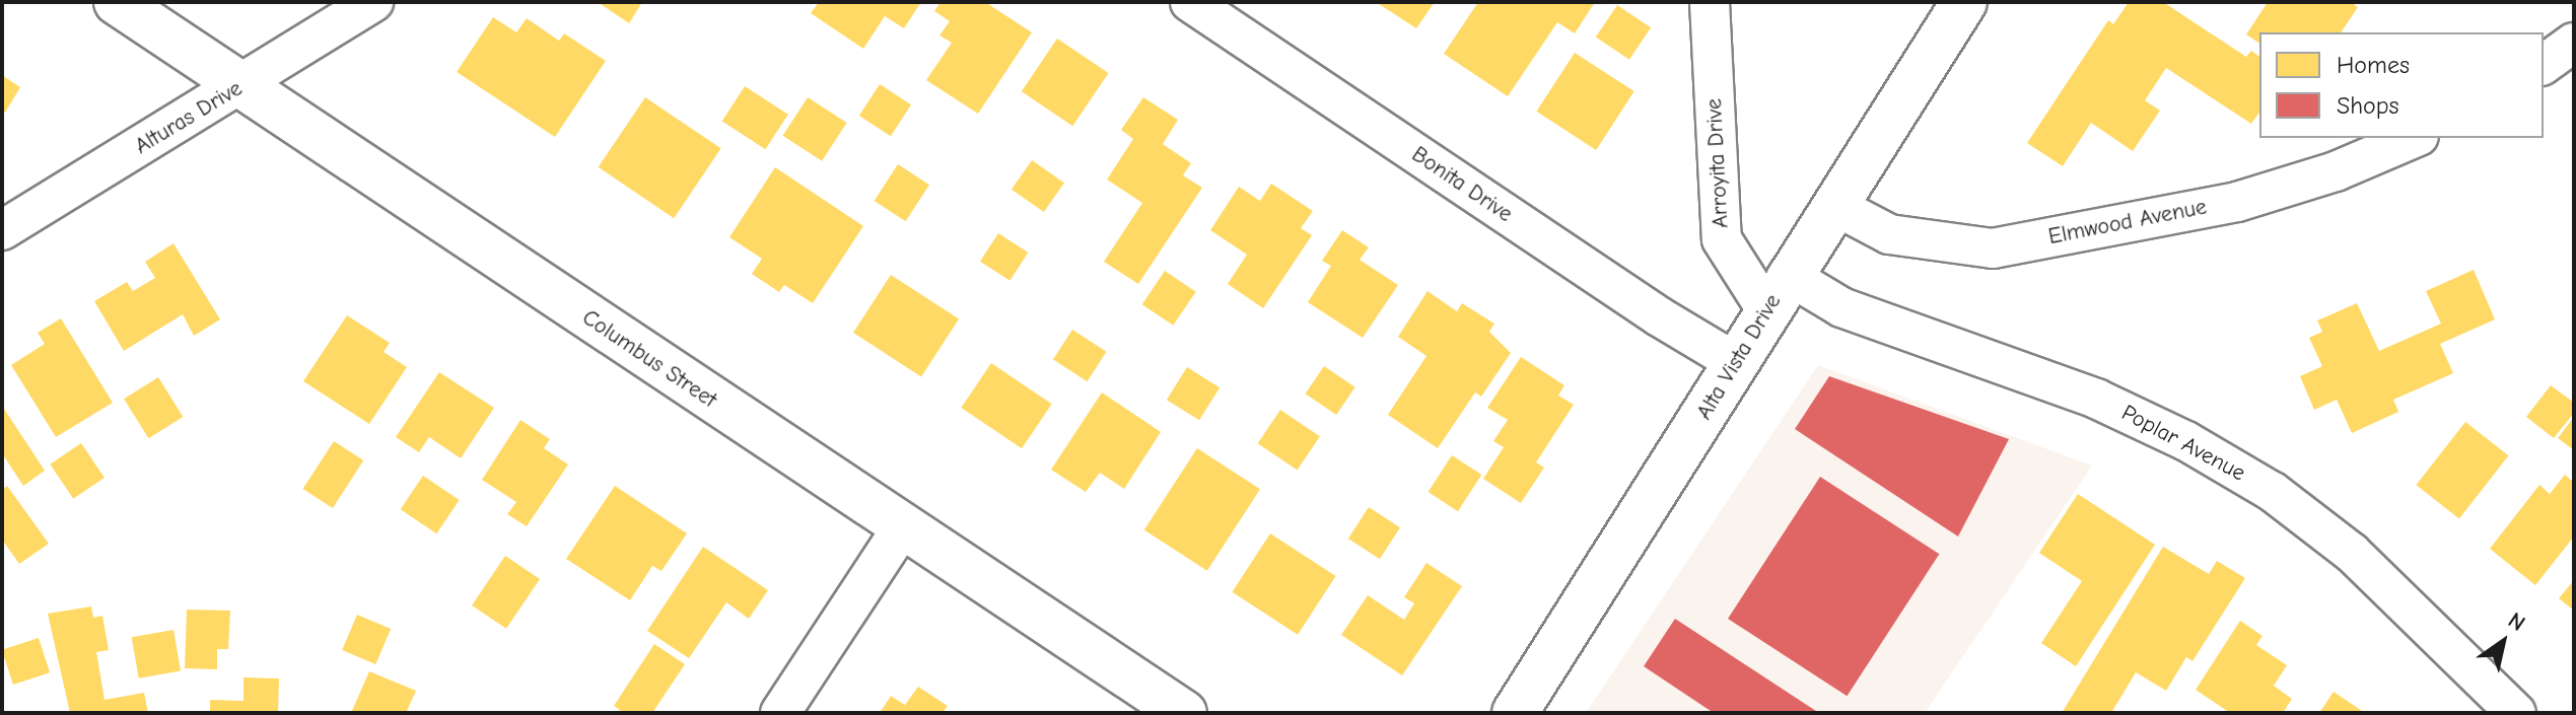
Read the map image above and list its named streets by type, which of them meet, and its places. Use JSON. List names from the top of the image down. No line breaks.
{"streets":{"main road":["Alta Vista Drive","Columbus Street"],"street":["Alturas Drive","Arroyita Drive","Bonita Drive","Elmwood Avenue","Poplar Avenue"]},"crossings":[["Alturas Drive","Columbus Street"],["Arroyita Drive","Alta Vista Drive"],["Arroyita Drive","Poplar Avenue"],["Bonita Drive","Alta Vista Drive"],["Elmwood Avenue","Alta Vista Drive"],["Alta Vista Drive","Poplar Avenue"]],"legend":["Homes","Shops"],"north":"top right"}
